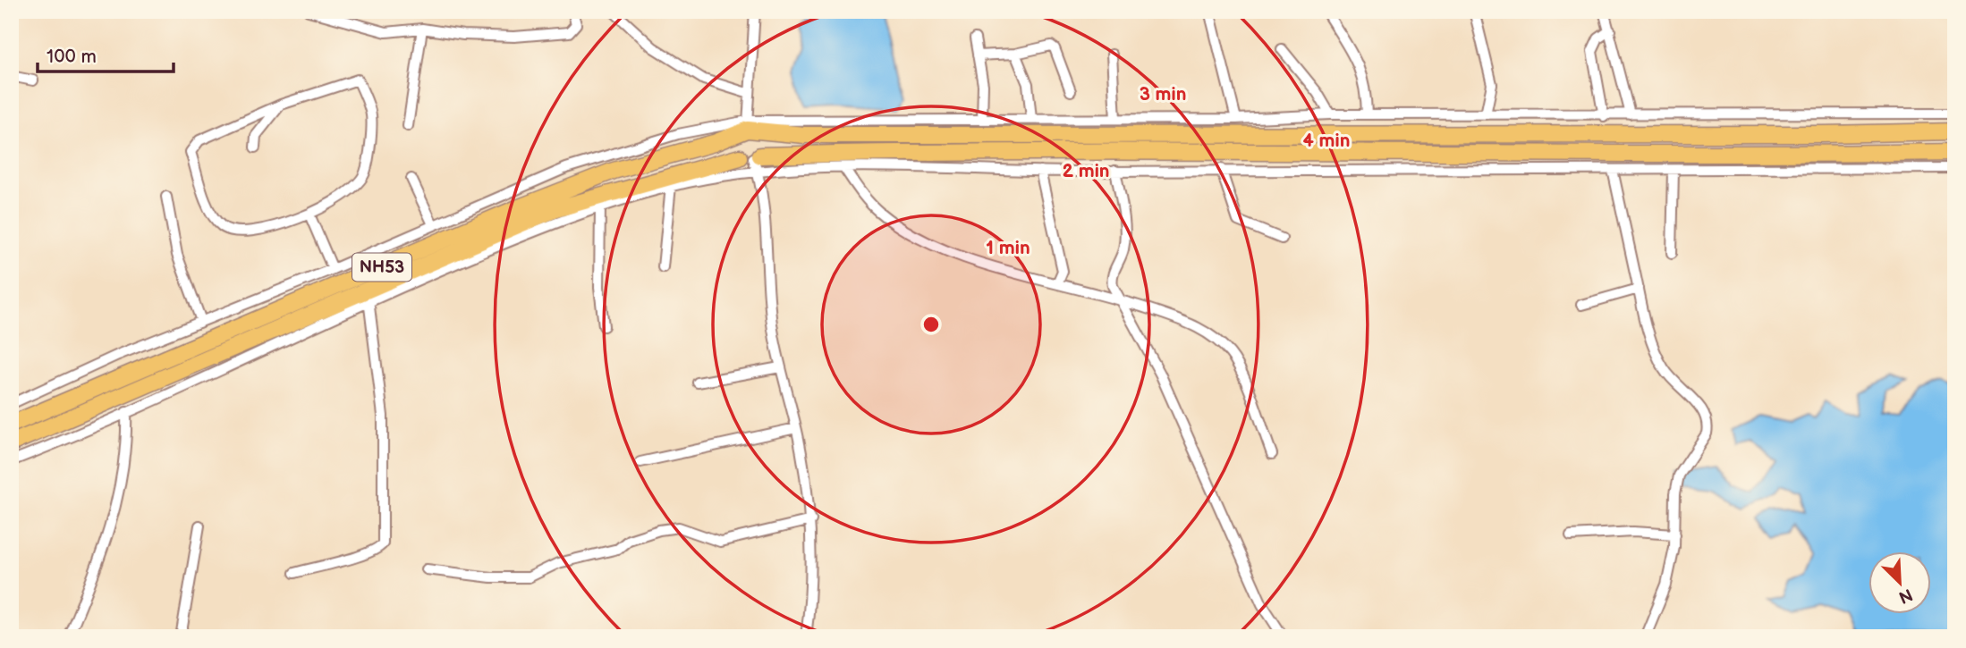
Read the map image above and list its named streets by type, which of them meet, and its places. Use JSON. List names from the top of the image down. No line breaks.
{"streets":{"highway":["NH53"]},"scale_bar":"100 m","north":"bottom right","rings":["3 min","4 min","2 min","1 min"]}
